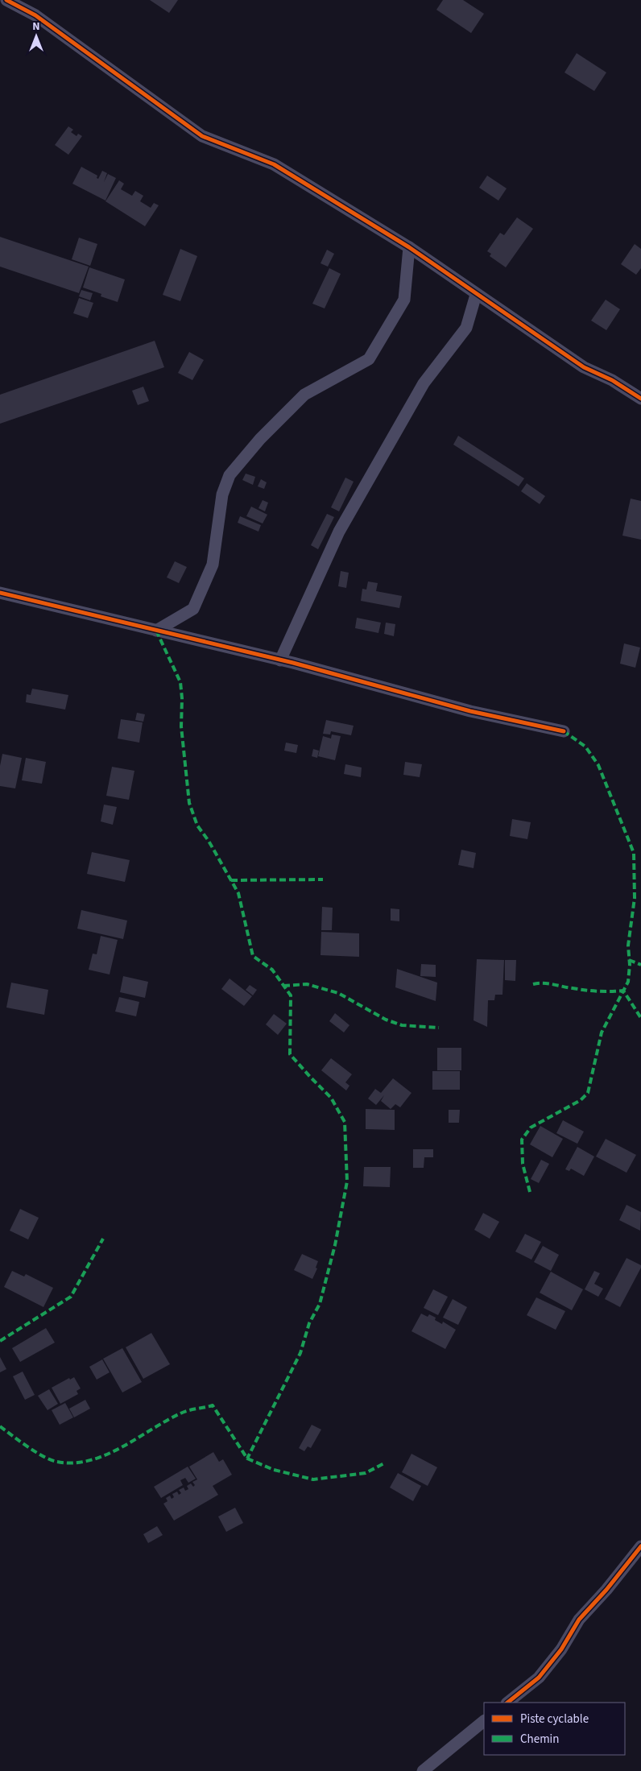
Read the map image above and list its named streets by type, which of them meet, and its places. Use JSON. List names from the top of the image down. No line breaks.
{"legend":["Piste cyclable","Chemin"],"north":"top"}
